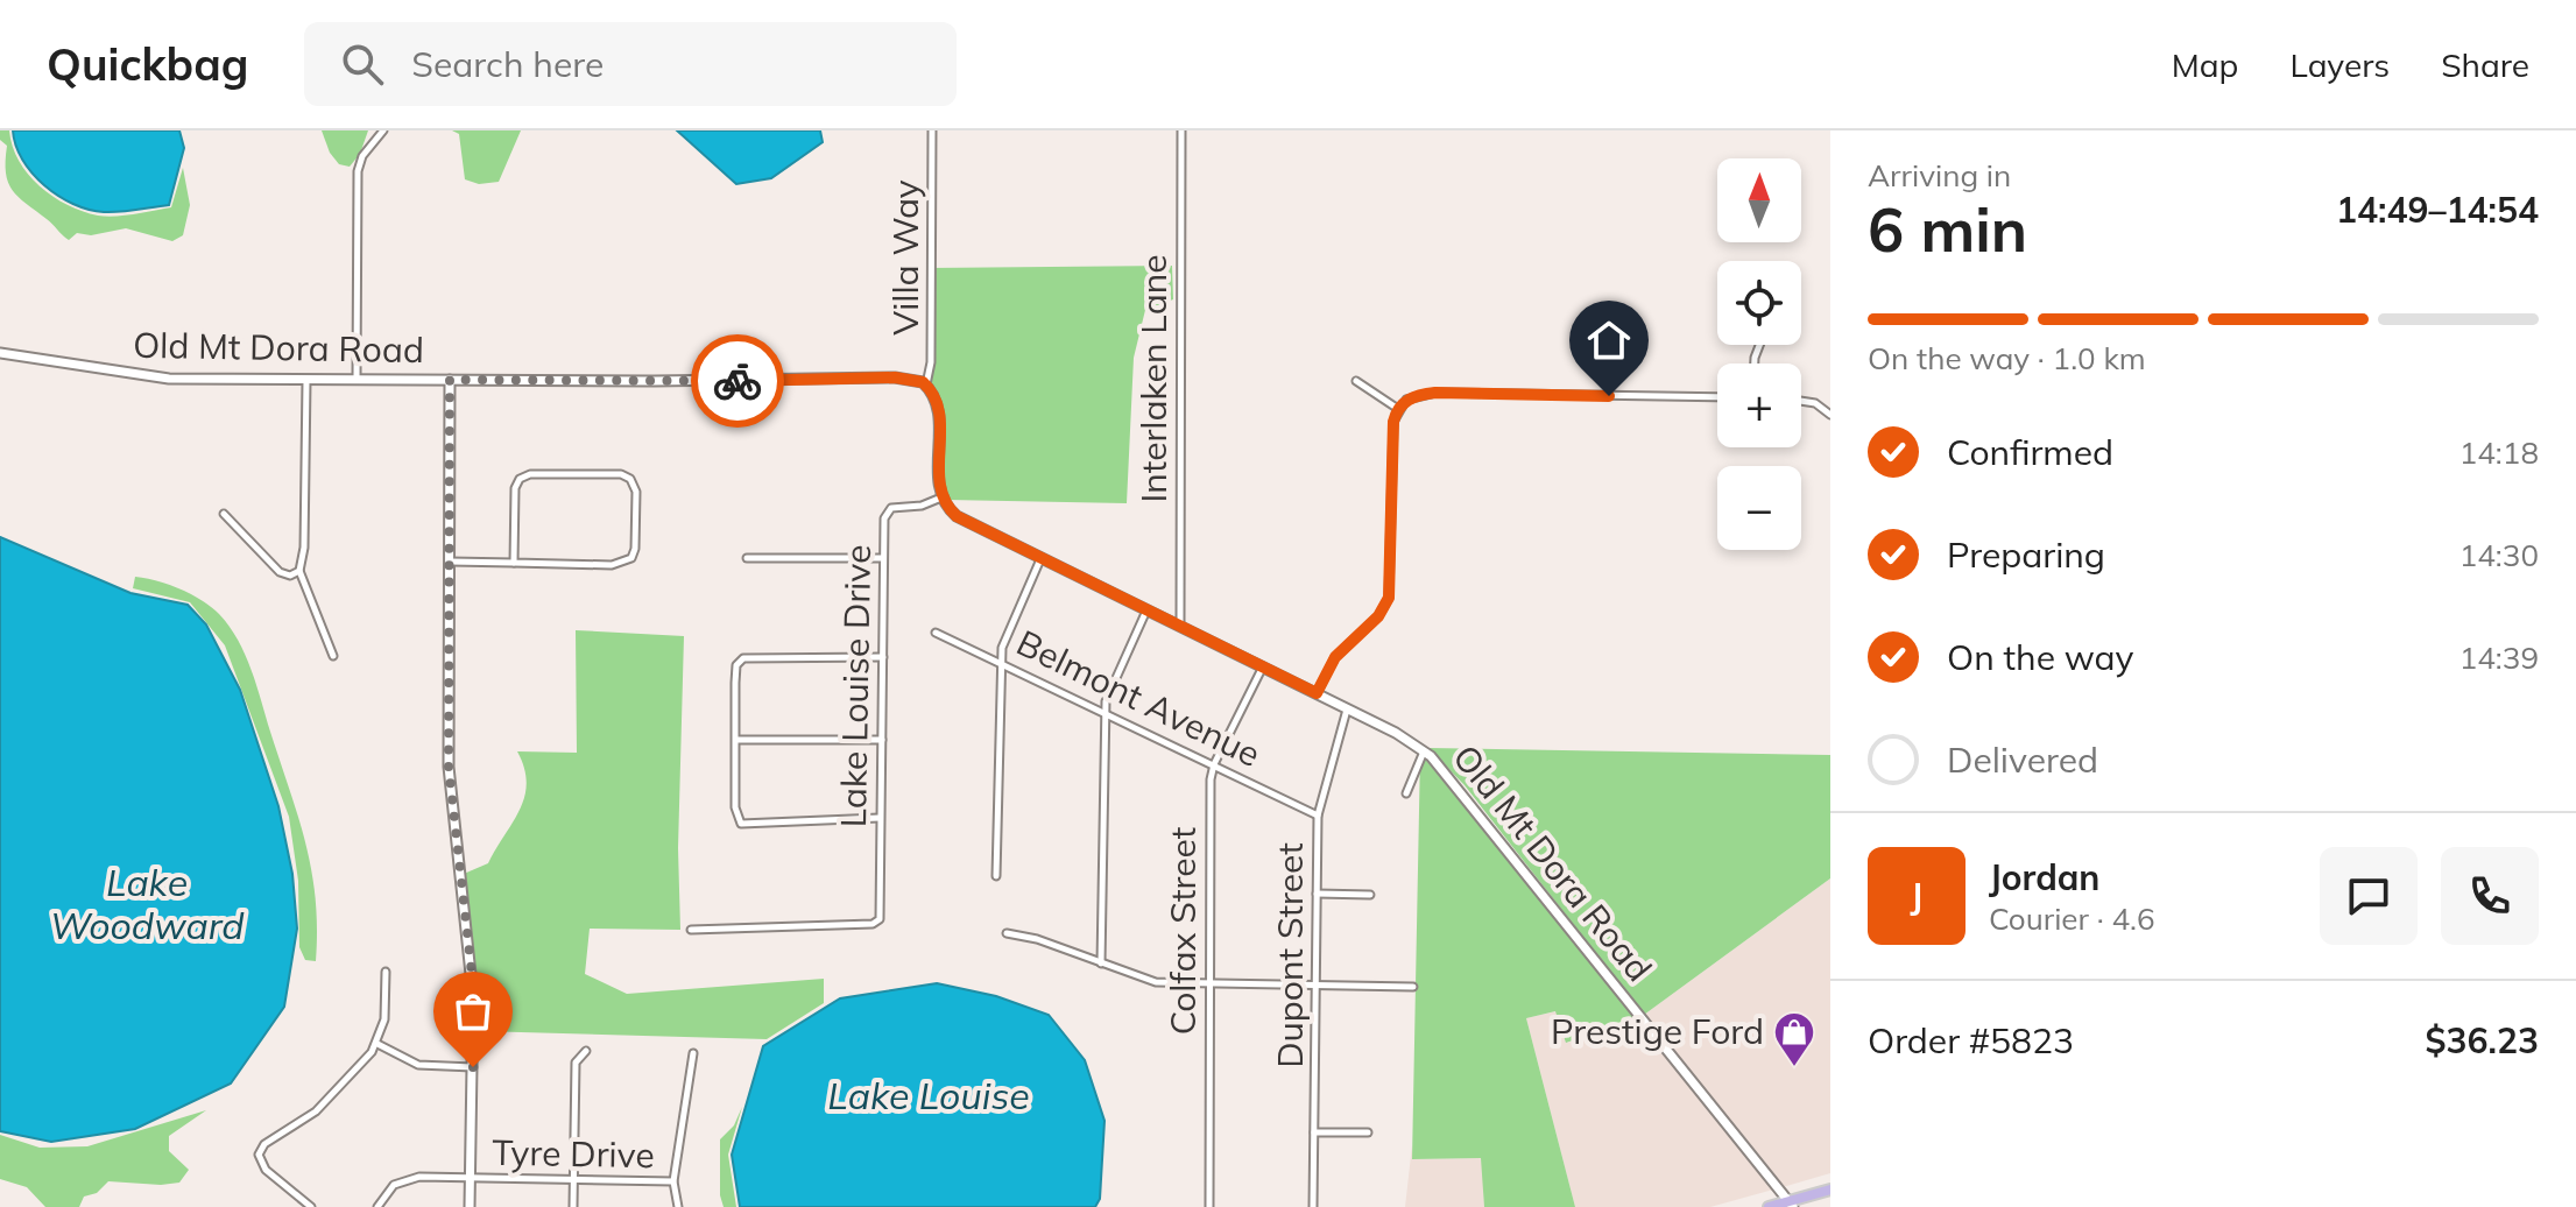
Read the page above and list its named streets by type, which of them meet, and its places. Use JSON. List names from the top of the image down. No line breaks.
{"streets":{"street":["Villa Way","Old Mt Dora Road","Interlaken Lane","Lake Louise Drive","Belmont Avenue","Colfax Street","Dupont Street","Tyre Drive"]},"crossings":[["Villa Way","Old Mt Dora Road"],["Old Mt Dora Road","Interlaken Lane"],["Old Mt Dora Road","Lake Louise Drive"],["Old Mt Dora Road","Colfax Street"],["Old Mt Dora Road","Dupont Street"],["Belmont Avenue","Colfax Street"],["Belmont Avenue","Dupont Street"]],"water":["Lake Woodward","Lake Louise"],"places":{"shop":["Prestige Ford"]},"north":"top","page":{"header":"Quickbag","search":"Search here","nav":["Map","Layers","Share"],"heading":["6 min","Arriving in","14:49–14:54"],"panel":["Jordan","Courier · 4.6","Order #5823","$36.23"],"map_buttons":["+","−"],"bar":"On the way · 1.0 km","list":[["Confirmed","14:18"],["Preparing","14:30"],["On the way","14:39"],"Delivered"],"round":"J"}}
